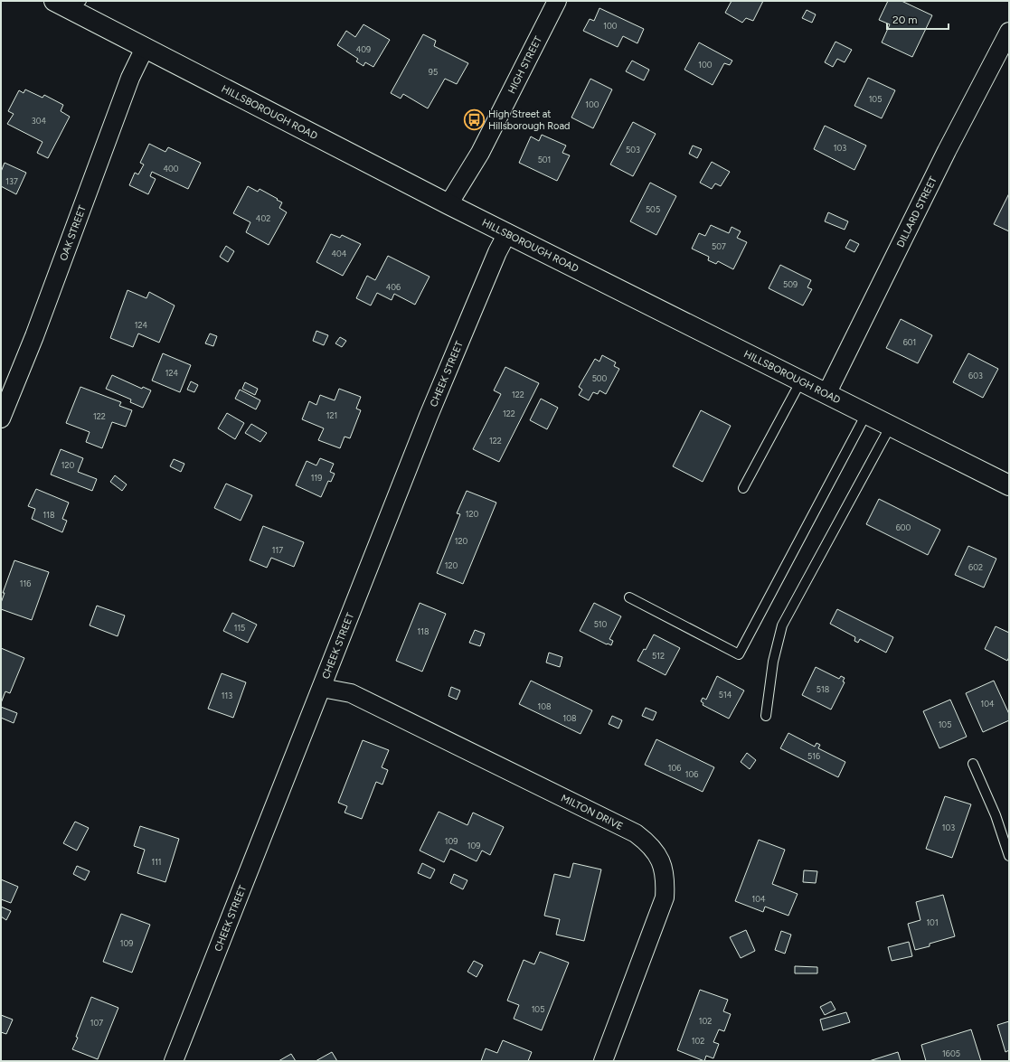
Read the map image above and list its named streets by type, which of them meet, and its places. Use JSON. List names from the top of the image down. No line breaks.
{"streets":{"street":["HIGH STREET","HILLSBOROUGH ROAD","DILLARD STREET","OAK STREET","CHEEK STREET","MILTON DRIVE"]},"crossings":[["HIGH STREET","HILLSBOROUGH ROAD"],["HILLSBOROUGH ROAD","DILLARD STREET"],["HILLSBOROUGH ROAD","OAK STREET"],["HILLSBOROUGH ROAD","CHEEK STREET"],["CHEEK STREET","MILTON DRIVE"]],"places":{"bus stop":["High Street at Hillsborough Road"]},"house_numbers":["100","409","100","95","105","100","304","103","503","501","400","137","505","402","507","404","509","406","124","601","124","603","500","122","122","121","122","122","120","119","120","118","600","120","117","120","602","116","510","115","118","512","518","514","113","104","108","108","105","516","106","106","103","109","109","111","104","101","109","105","102","107","102","1605"],"scale_bar":"20 m"}
